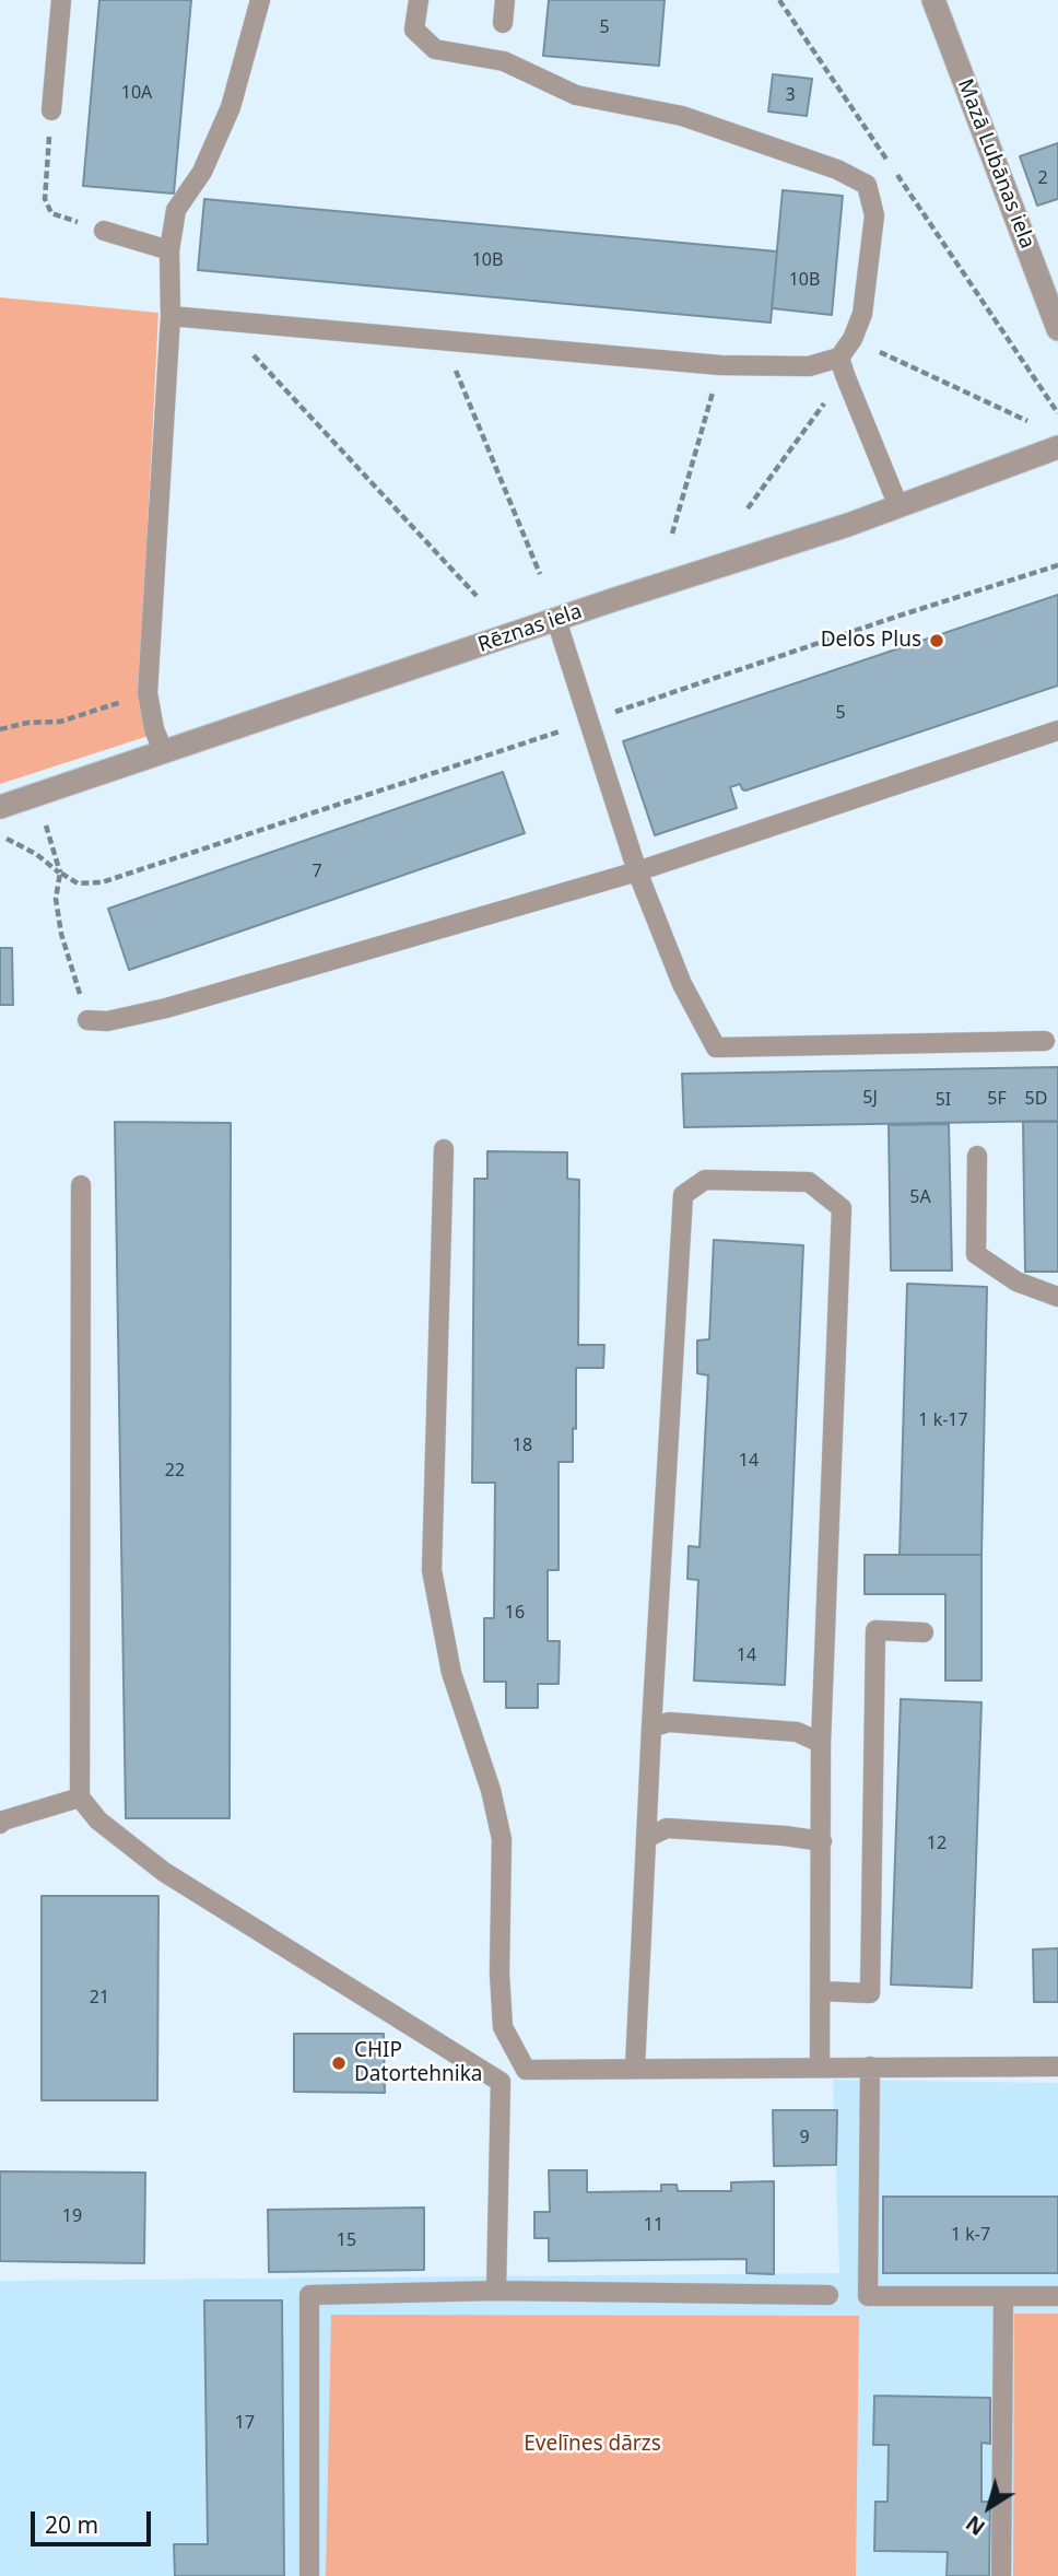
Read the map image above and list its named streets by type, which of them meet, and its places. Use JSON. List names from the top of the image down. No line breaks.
{"streets":{"street":["Mazā Lubānas iela","Rēznas iela"]},"parks":["Evelīnes dārzs"],"places":["Delos Plus","CHIP Datortehnika"],"house_numbers":["5","10A","3","2","10B","10B","5","7","5J","5F","5D","5I","5A","1 k-17","18","14","22","16","14","12","21","9","19","11","1 k-7","15","17"],"scale_bar":"20 m","north":"bottom left"}
